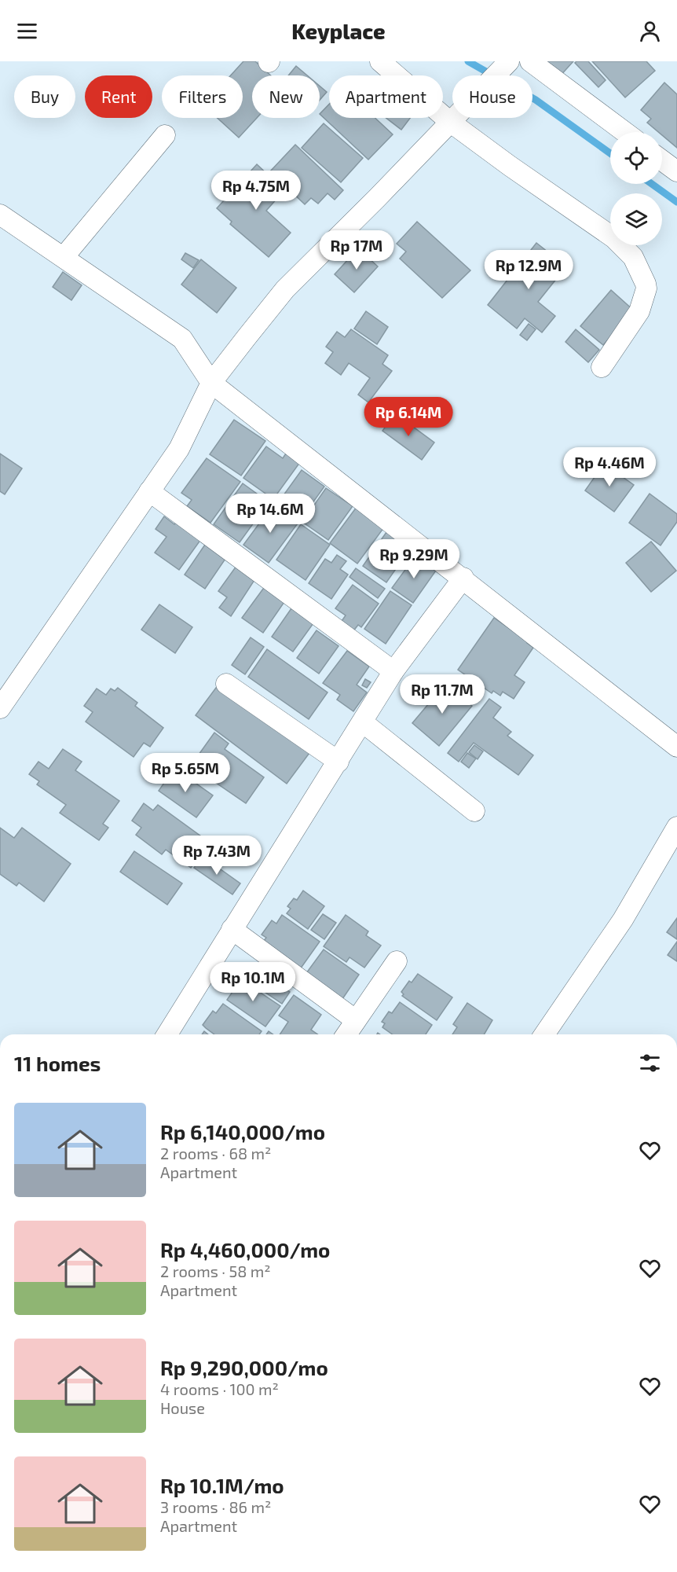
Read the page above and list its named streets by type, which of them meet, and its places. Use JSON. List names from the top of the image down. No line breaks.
{"page":{"header":"Keyplace","chip":["Buy","Rent","Filters","New","Apartment","House"],"price":["Rp 4.75M","Rp 17M","Rp 12.9M","Rp 6.14M","Rp 4.46M","Rp 14.6M","Rp 9.29M","Rp 11.7M","Rp 5.65M","Rp 7.43M","Rp 10.1M"],"heading":"11 homes","list":[{"name":"Rp 6,140,000/mo","note":"2 rooms · 68 m² · Apartment"},{"name":"Rp 4,460,000/mo","note":"2 rooms · 58 m² · Apartment"},{"name":"Rp 9,290,000/mo","note":"4 rooms · 100 m² · House"},{"name":"Rp 10.1M/mo","note":"3 rooms · 86 m² · Apartment"}]}}
